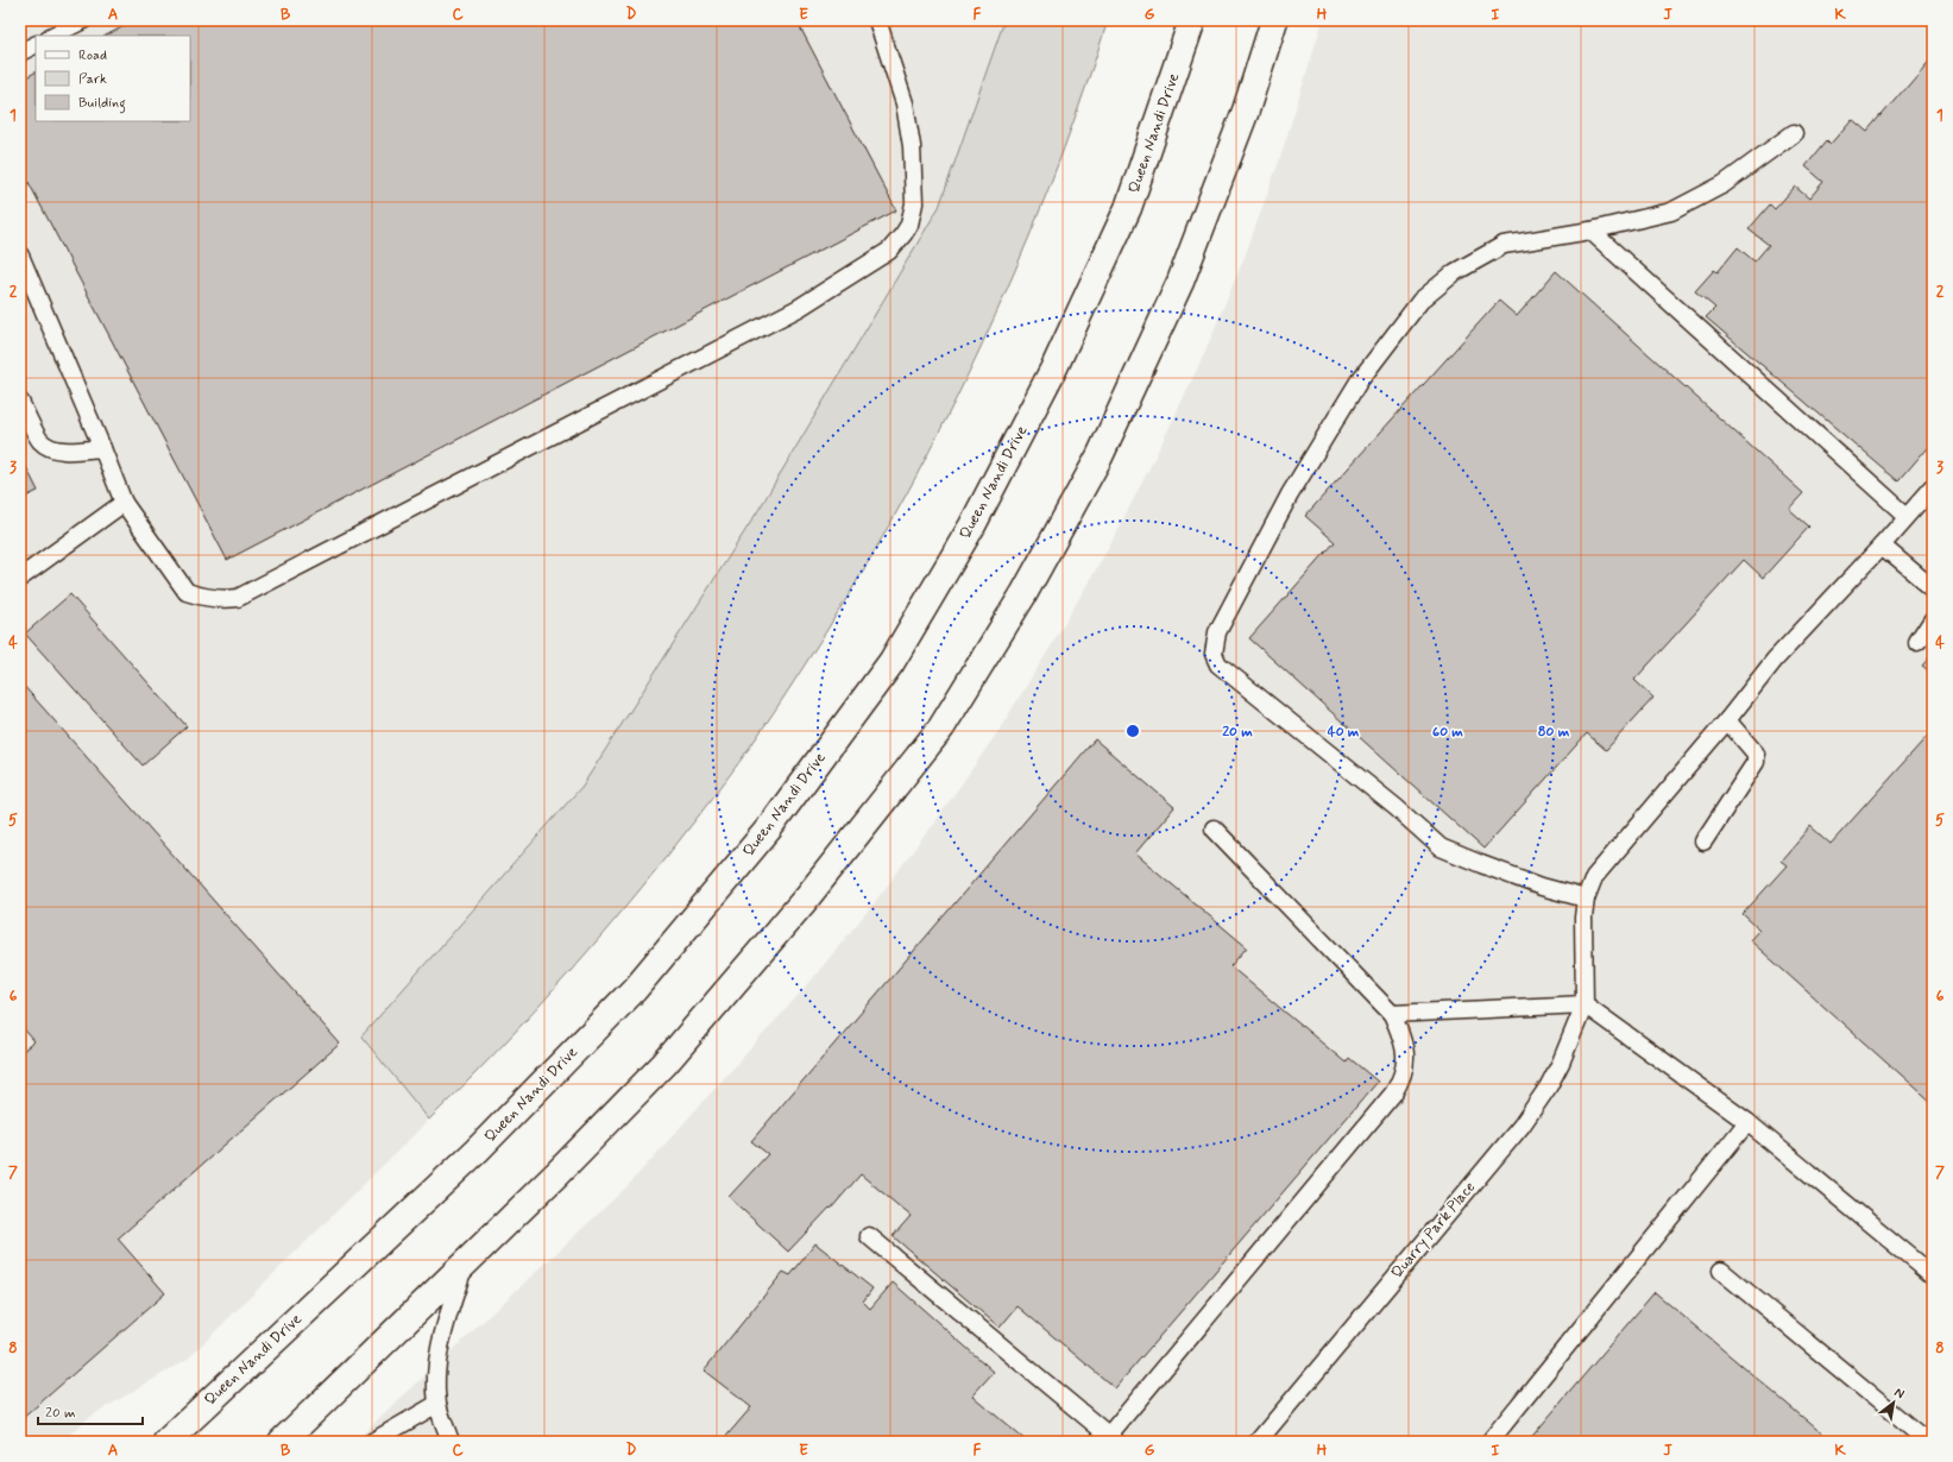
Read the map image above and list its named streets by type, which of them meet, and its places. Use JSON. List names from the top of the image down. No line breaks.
{"streets":{"main road":["Queen Nandi Drive"],"lane":["Quarry Park Place"]},"legend":["Road","Park","Building"],"scale_bar":"20 m","north":"top right","grid":{"columns":["A","B","C","D","E","F","G","H","I","J","K"],"rows":["1","2","3","4","5","6","7","8"]},"rings":["20 m","40 m","60 m","80 m"]}
